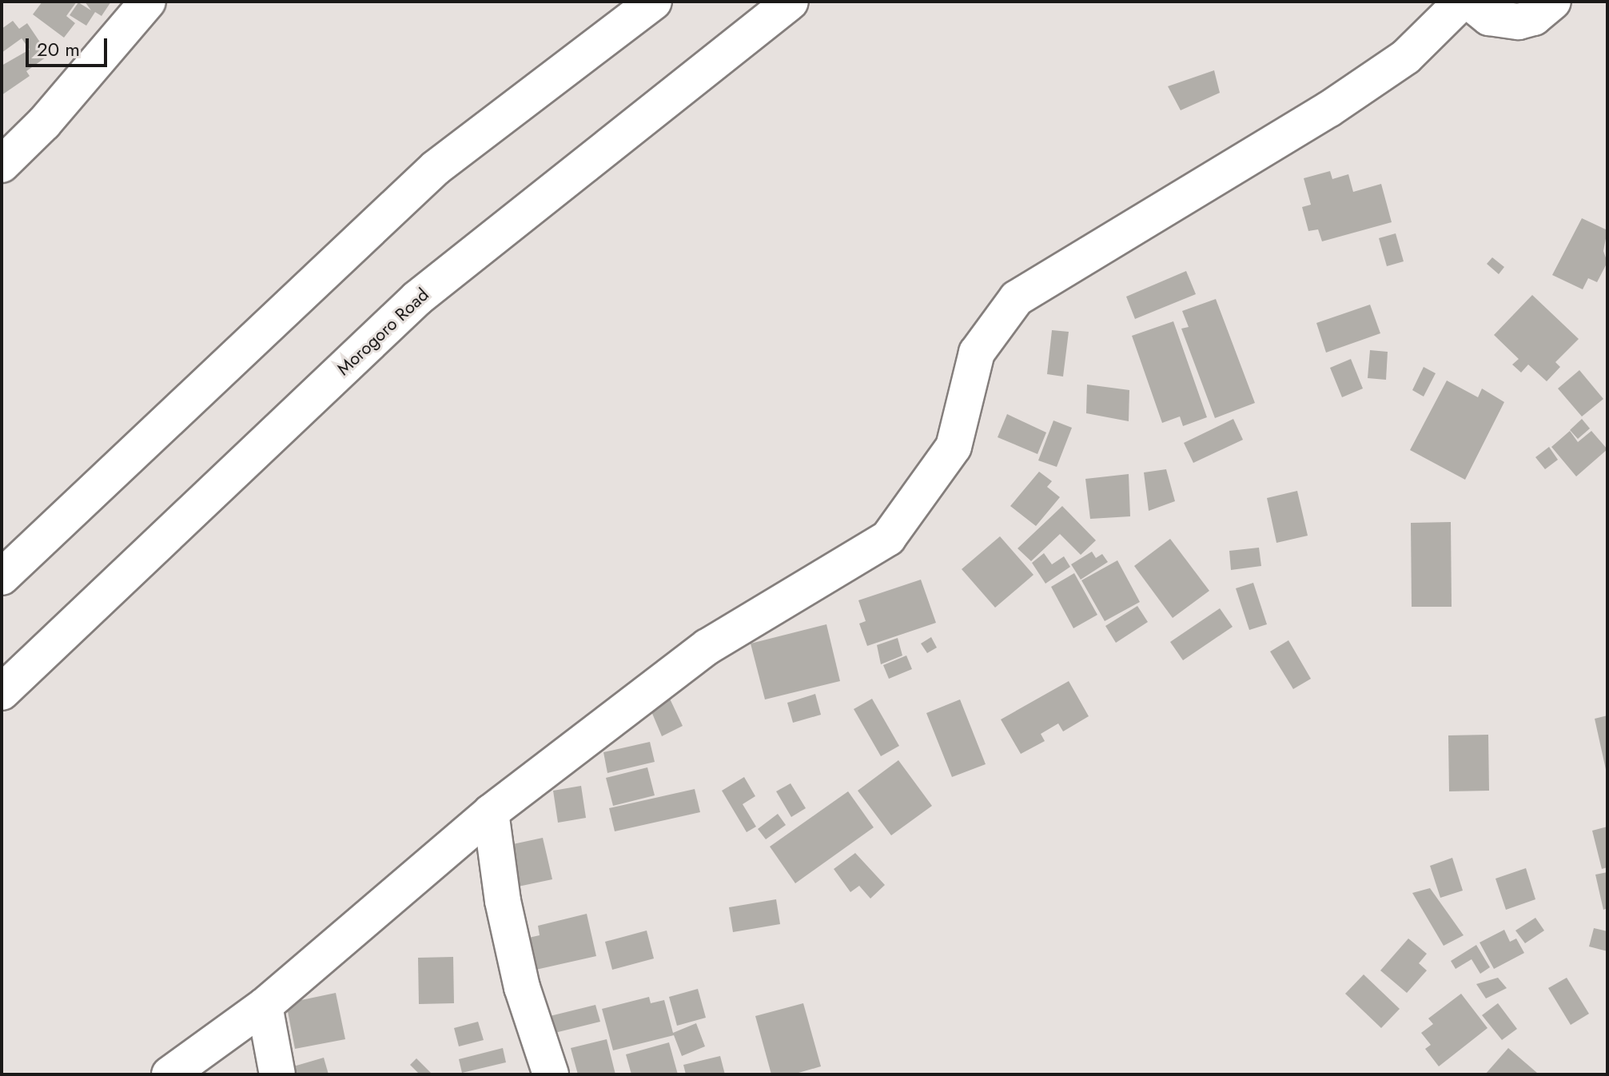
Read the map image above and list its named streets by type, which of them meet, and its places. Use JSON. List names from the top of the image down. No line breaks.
{"streets":{"main road":["Morogoro Road"]},"scale_bar":"20 m"}
